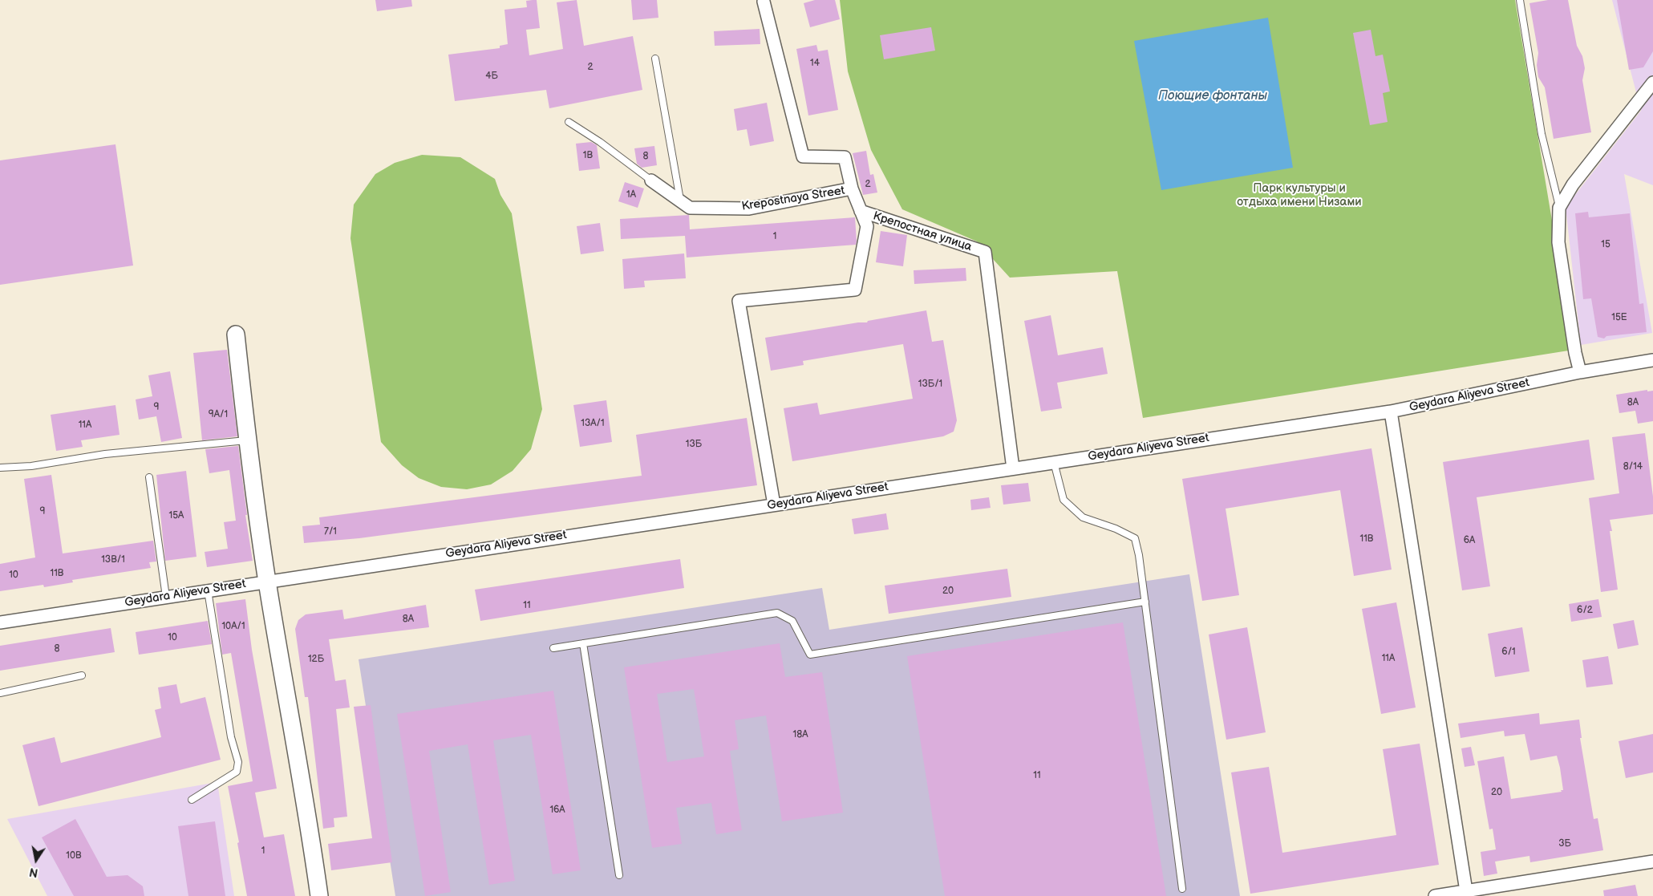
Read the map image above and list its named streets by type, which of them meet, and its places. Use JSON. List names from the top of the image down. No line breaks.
{"streets":{"street":["Krepostnaya Street","Крепостная улица","Geydara Aliyeva Street"]},"crossings":[["Krepostnaya Street","Крепостная улица"],["Krepostnaya Street","Geydara Aliyeva Street"],["Крепостная улица","Geydara Aliyeva Street"]],"water":["Поющие фонтаны"],"parks":["Парк культуры и отдыха имени Низами"],"house_numbers":["14","2","4Б","1В","8","2","1А","1","15","15Е","13Б/1","8А","9","9А/1","13А/1","11А","13Б","8/14","9","15А","7/1","11В","6А","13В/1","11В","10","20","11","6/2","8А","10А/1","10","8","6/1","11А","12Б","18А","11","20","16А","3Б","1","10В"],"north":"bottom"}
